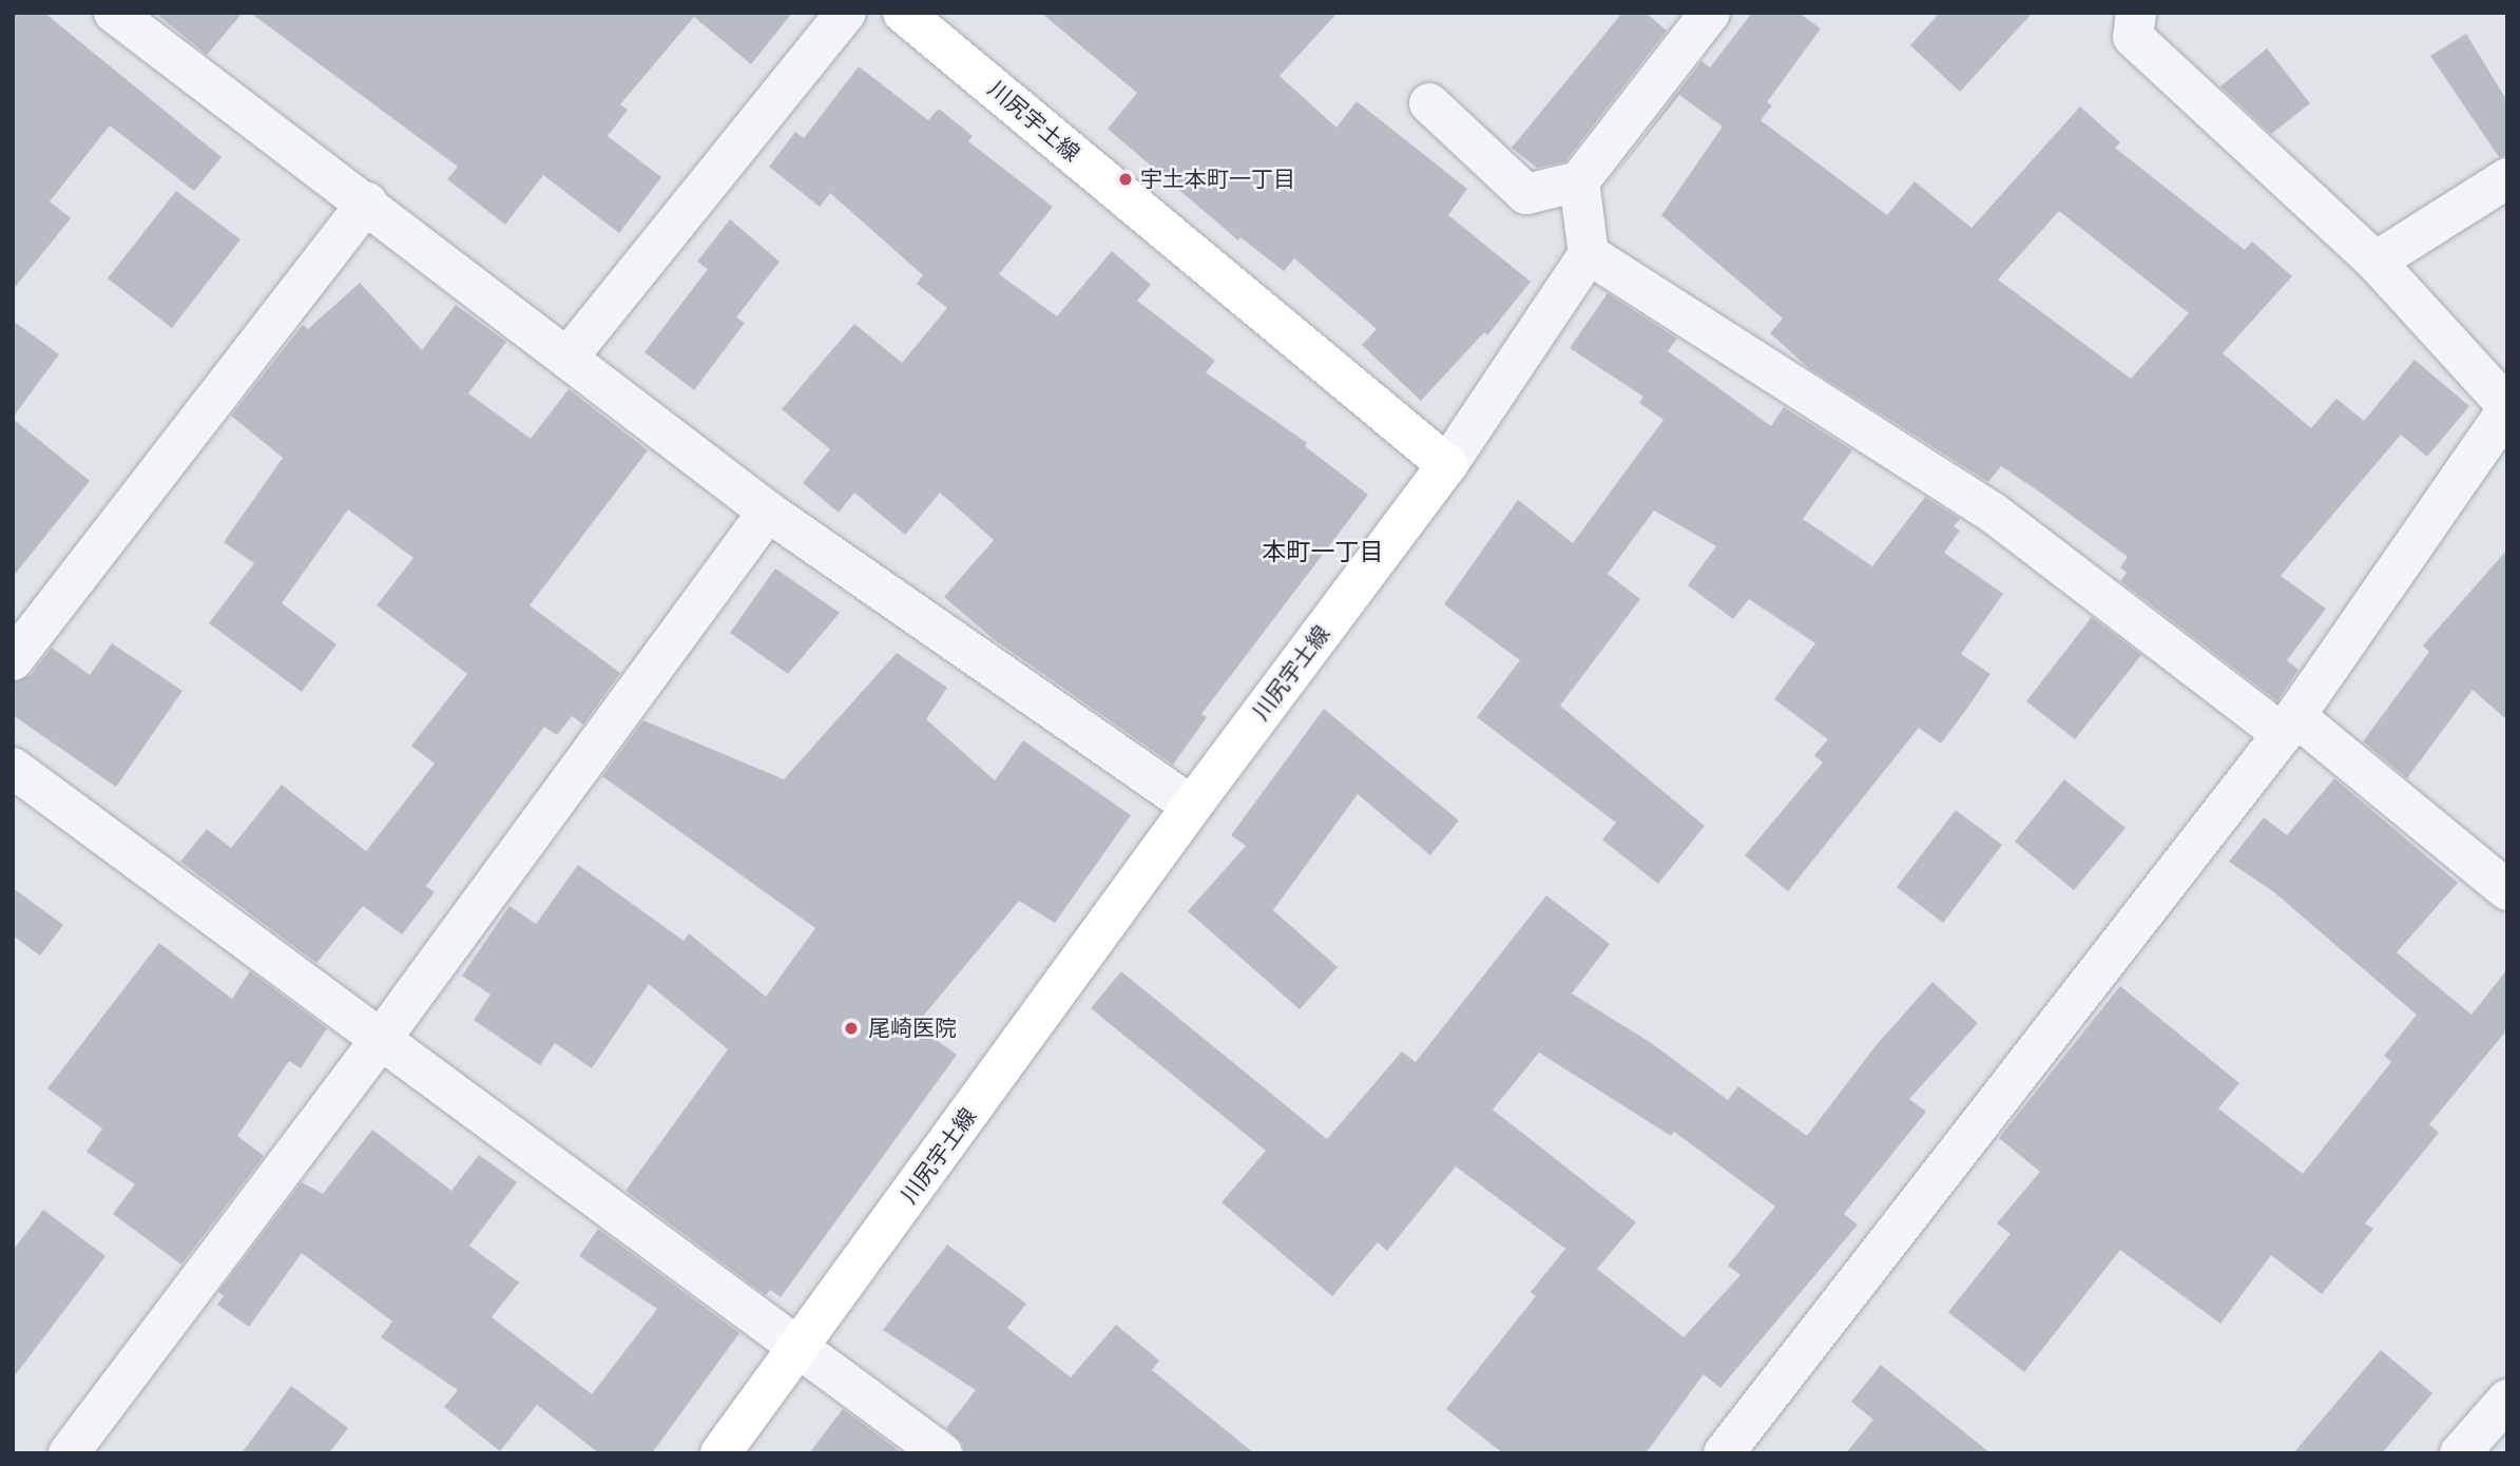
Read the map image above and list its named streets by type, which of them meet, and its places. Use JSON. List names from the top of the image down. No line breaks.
{"streets":{"main road":["川尻宇土線"]},"districts":["本町一丁目"],"places":["宇土本町一丁目","尾崎医院"]}
